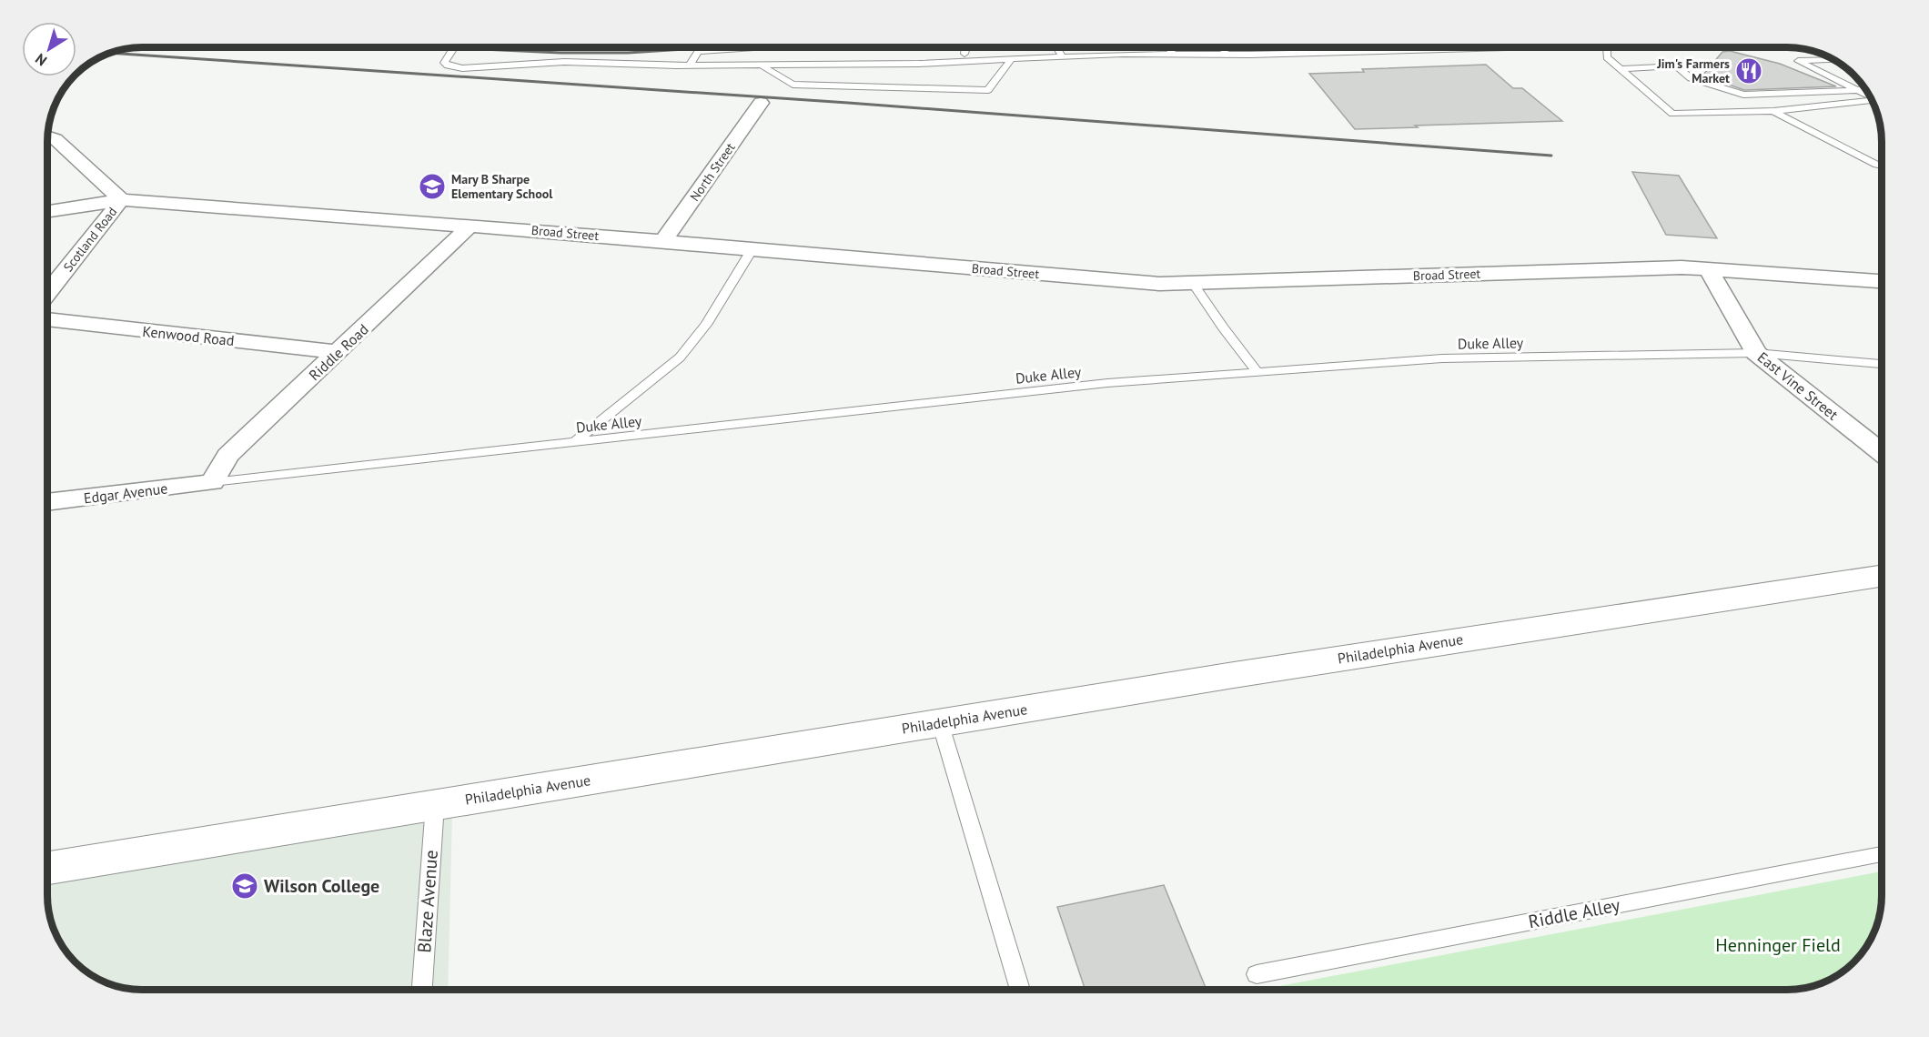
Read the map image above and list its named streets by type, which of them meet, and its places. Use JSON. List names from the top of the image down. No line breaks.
{"streets":{"main road":["Philadelphia Avenue"],"street":["North Street","Broad Street","Scotland Road","Kenwood Road","Riddle Road","East Vine Street","Edgar Avenue"],"lane":["Duke Alley","Blaze Avenue","Riddle Alley"]},"crossings":[["North Street","Broad Street"],["Broad Street","Scotland Road"],["Broad Street","Riddle Road"],["Broad Street","East Vine Street"],["Kenwood Road","Riddle Road"],["Duke Alley","Riddle Road"],["Duke Alley","East Vine Street"],["Duke Alley","Edgar Avenue"],["Riddle Road","Edgar Avenue"],["Philadelphia Avenue","Blaze Avenue"]],"parks":["Henninger Field"],"places":{"restaurant":["Jim's Farmers Market"],"school or university":["Mary B Sharpe Elementary School","Wilson College"]},"north":"bottom left"}
